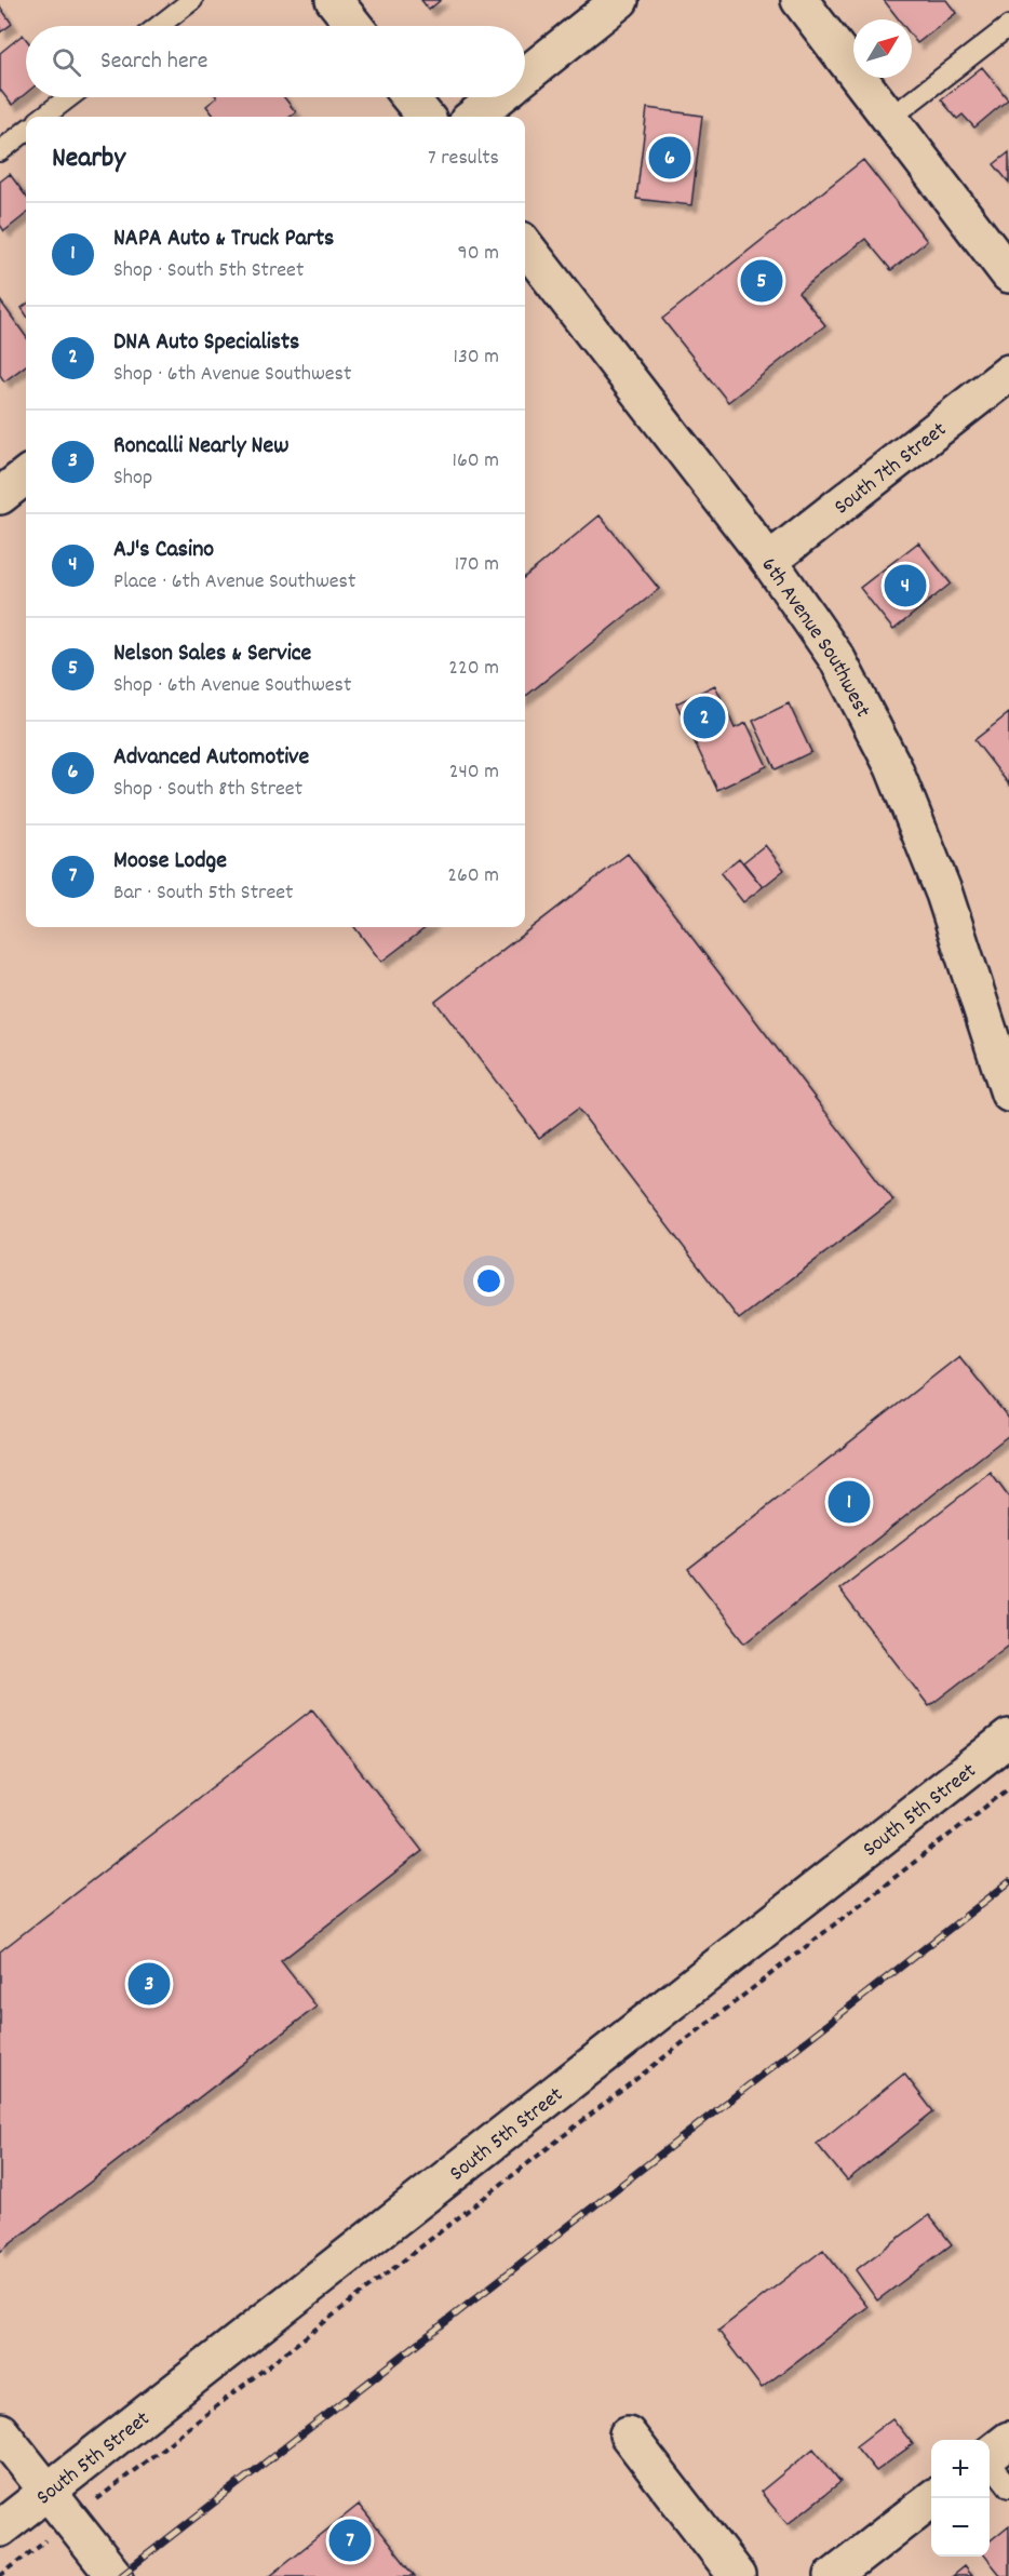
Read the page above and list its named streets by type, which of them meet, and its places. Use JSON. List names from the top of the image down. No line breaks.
{"streets":{"main road":["South 7th Street","6th Avenue Southwest","South 5th Street"]},"crossings":[["South 7th Street","6th Avenue Southwest"]],"north":"top right","page":{"search":"Search here","heading":["Nearby","7 results"],"pins":["6","5","4","2","1","3","7"],"list":[{"mark":"1","name":"NAPA Auto & Truck Parts","note":"Shop · South 5th Street","value":"90 m"},{"mark":"2","name":"DNA Auto Specialists","note":"Shop · 6th Avenue Southwest","value":"130 m"},{"mark":"3","name":"Roncalli Nearly New","note":"Shop","value":"160 m"},{"mark":"4","name":"AJ's Casino","note":"Place · 6th Avenue Southwest","value":"170 m"},{"mark":"5","name":"Nelson Sales & Service","note":"Shop · 6th Avenue Southwest","value":"220 m"},{"mark":"6","name":"Advanced Automotive","note":"Shop · South 8th Street","value":"240 m"},{"mark":"7","name":"Moose Lodge","note":"Bar · South 5th Street","value":"260 m"}],"map_buttons":["+","−"]}}
